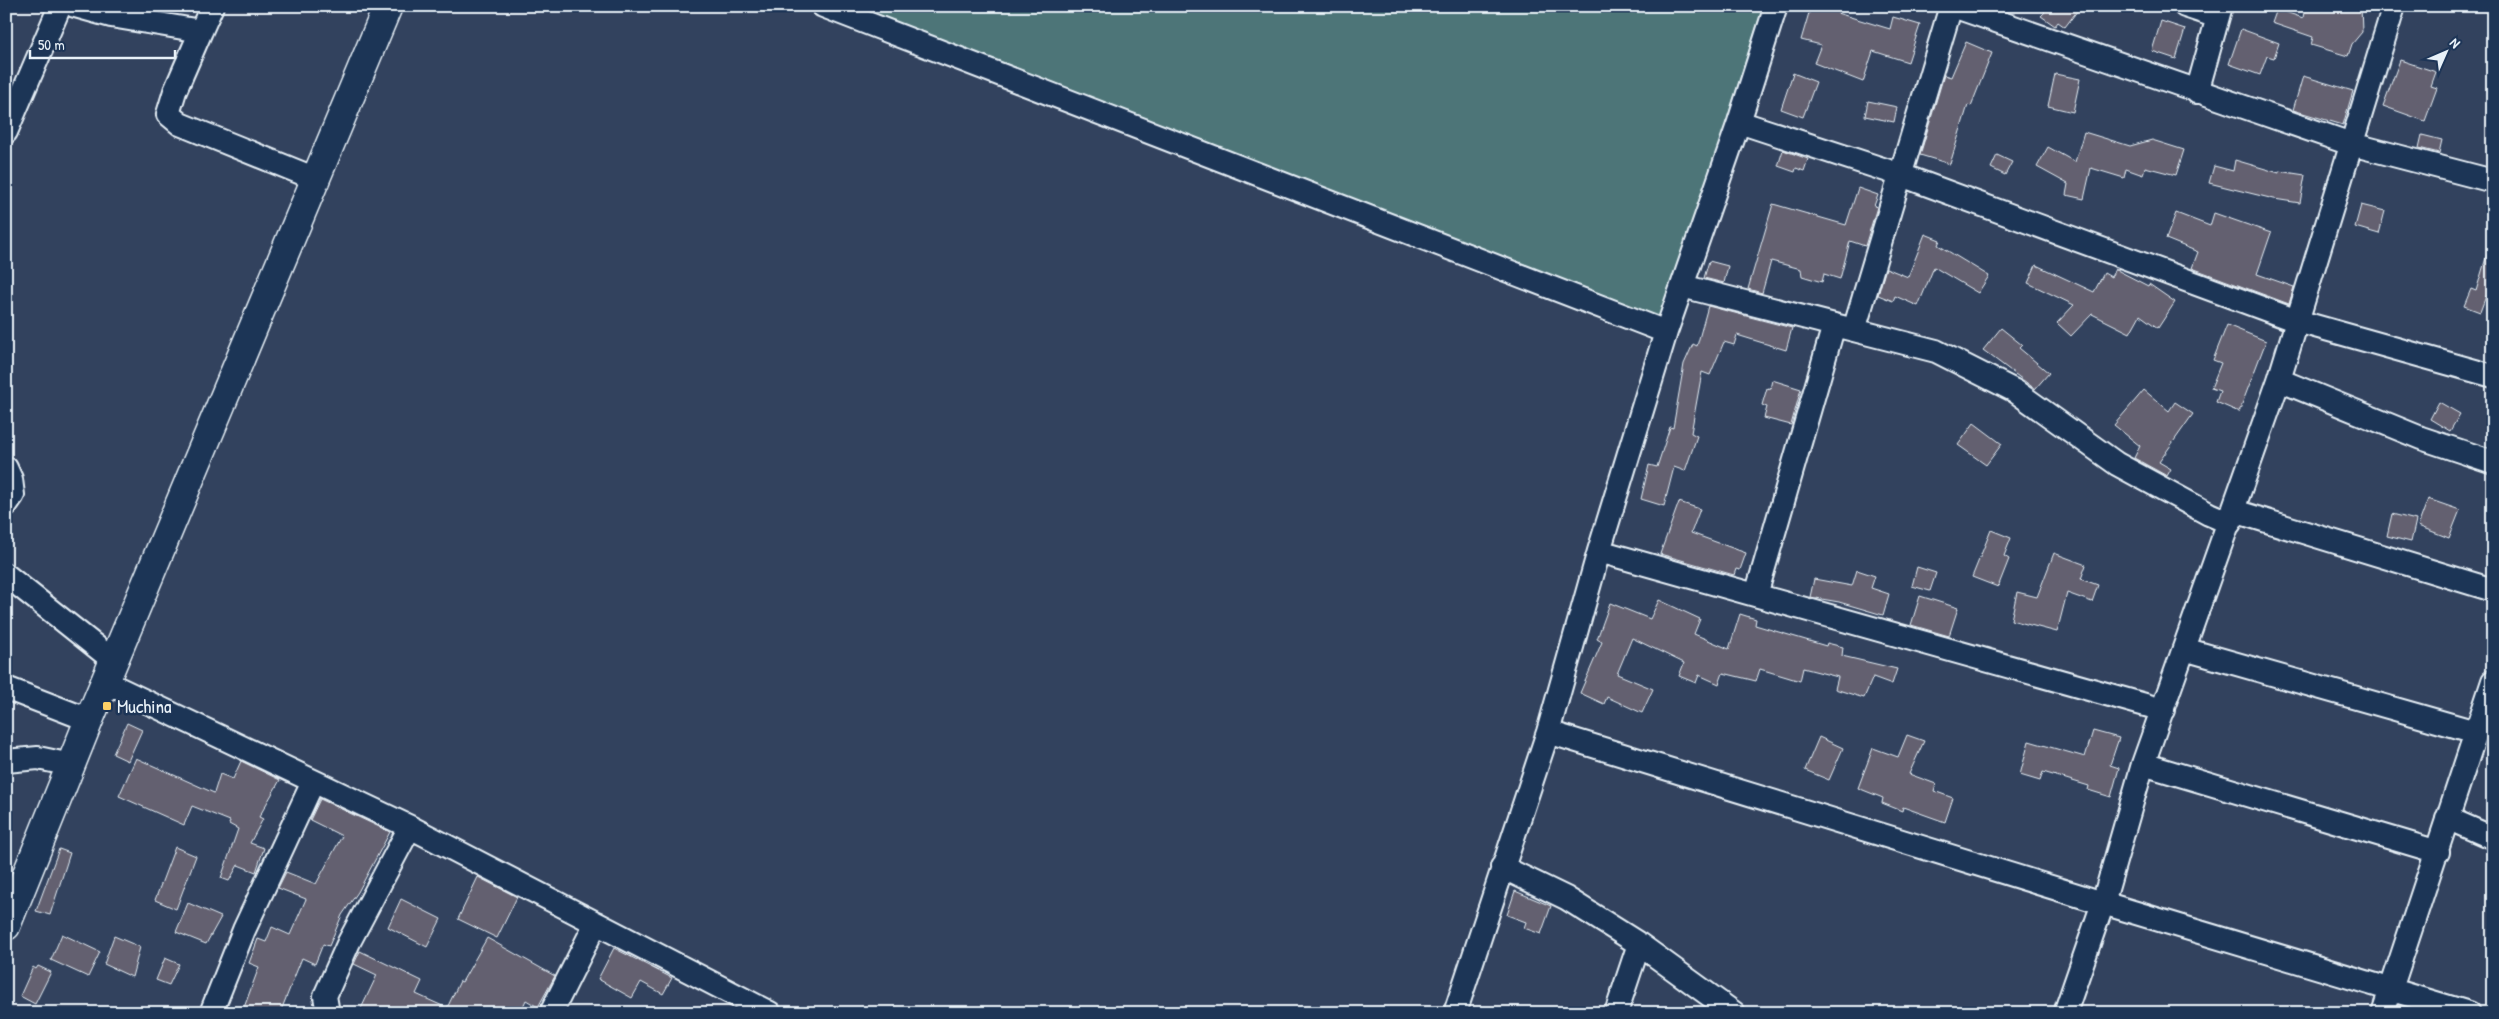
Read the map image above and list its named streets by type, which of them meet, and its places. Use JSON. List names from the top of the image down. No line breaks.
{"places":{"transit":["Muchina"]},"scale_bar":"50 m","north":"top right"}
